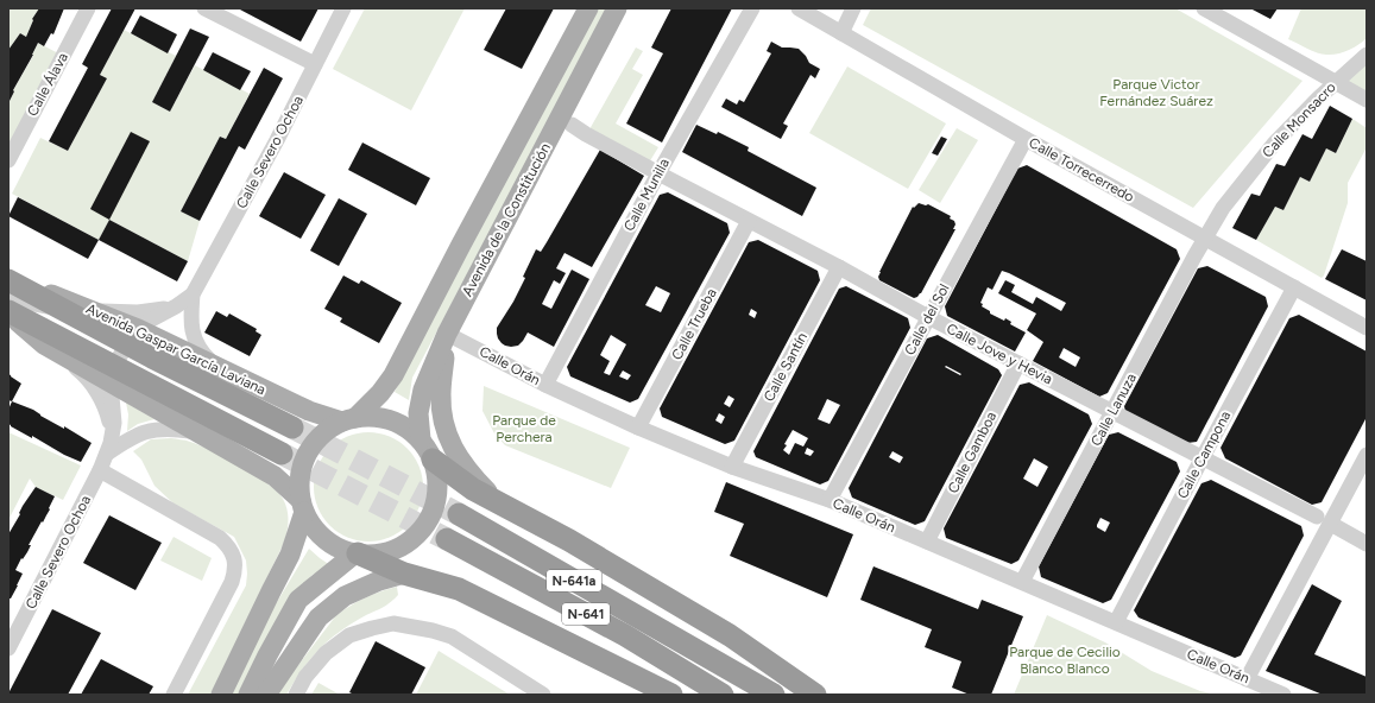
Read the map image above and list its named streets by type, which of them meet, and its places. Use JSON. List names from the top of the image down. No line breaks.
{"streets":{"highway":["Avenida Gaspar García Laviana","N-641a","N-641"],"main road":["Avenida de la Constitución"],"street":["Calle Álava","Calle Monsacro","Calle Severo Ochoa","Calle Torrecerredo","Calle Munilla","Calle del Sol","Calle Trueba","Calle Jove y Hevia","Calle Orán","Calle Santín","Calle Lanuza","Calle Gamboa","Calle Campona"]},"crossings":[["Calle Monsacro","Calle Torrecerredo"],["Calle Monsacro","Calle Lanuza"],["Calle Severo Ochoa","Avenida Gaspar García Laviana"],["Calle Torrecerredo","Calle del Sol"],["Calle Torrecerredo","Calle Lanuza"],["Calle Torrecerredo","Calle Campona"],["Calle Munilla","Calle Jove y Hevia"],["Calle Munilla","Calle Orán"],["Avenida de la Constitución","Avenida Gaspar García Laviana"],["Avenida de la Constitución","Calle Orán"],["Calle del Sol","Calle Jove y Hevia"],["Calle del Sol","Calle Orán"],["Calle Trueba","Calle Jove y Hevia"],["Calle Trueba","Calle Orán"],["Calle Jove y Hevia","Calle Santín"],["Calle Jove y Hevia","Calle Lanuza"],["Calle Jove y Hevia","Calle Gamboa"],["Calle Jove y Hevia","Calle Campona"],["Calle Orán","Calle Santín"],["Calle Orán","Calle Lanuza"],["Calle Orán","Calle Gamboa"],["Calle Orán","Calle Campona"]],"parks":["Parque Victor Fernández Suárez","Parque de Perchera","Parque de Cecilio Blanco Blanco"]}
